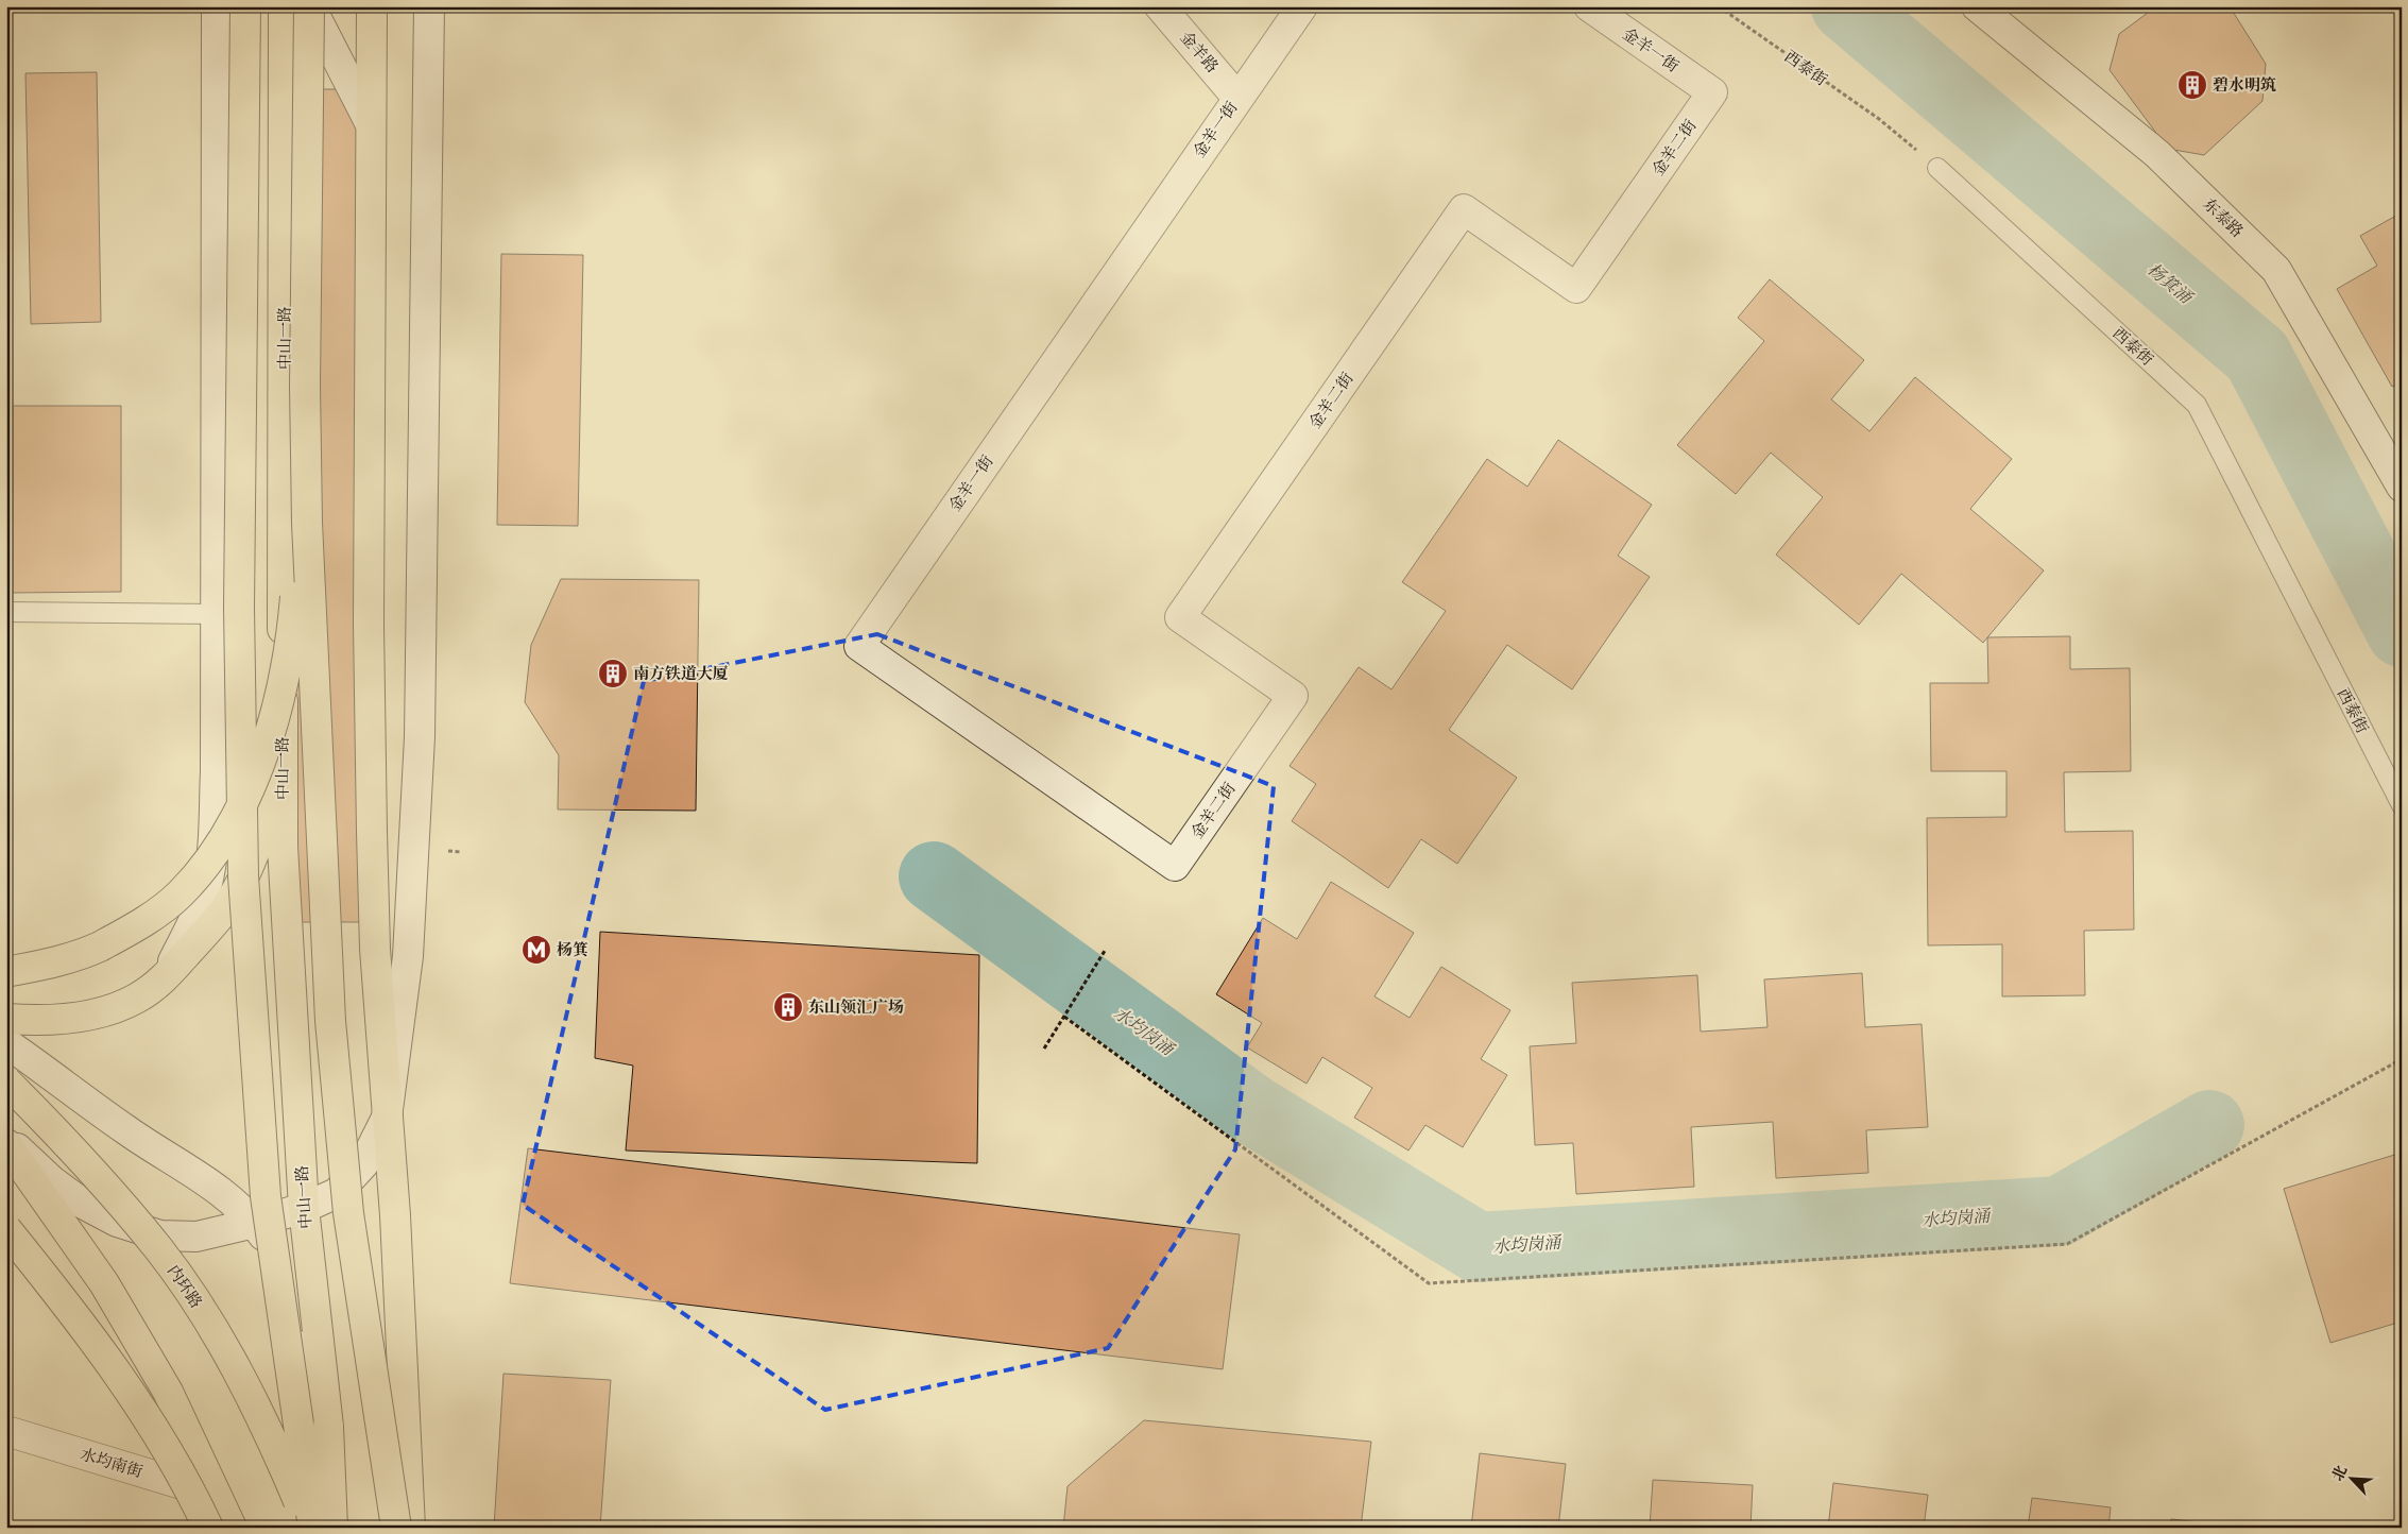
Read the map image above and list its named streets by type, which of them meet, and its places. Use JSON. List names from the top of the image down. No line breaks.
{"streets":{"main road":["中山一路","内环路"],"street":["金羊一街","金羊路","金羊二街","东泰路","水均南街"],"lane":["西泰街"]},"crossings":[["金羊一街","金羊路"],["金羊一街","金羊二街"]],"water":["杨箕涌","水均岗涌"],"places":{"building":["碧水明筑","南方铁道大厦","东山领汇广场"],"metro station":["杨箕"]},"north":"top left"}
